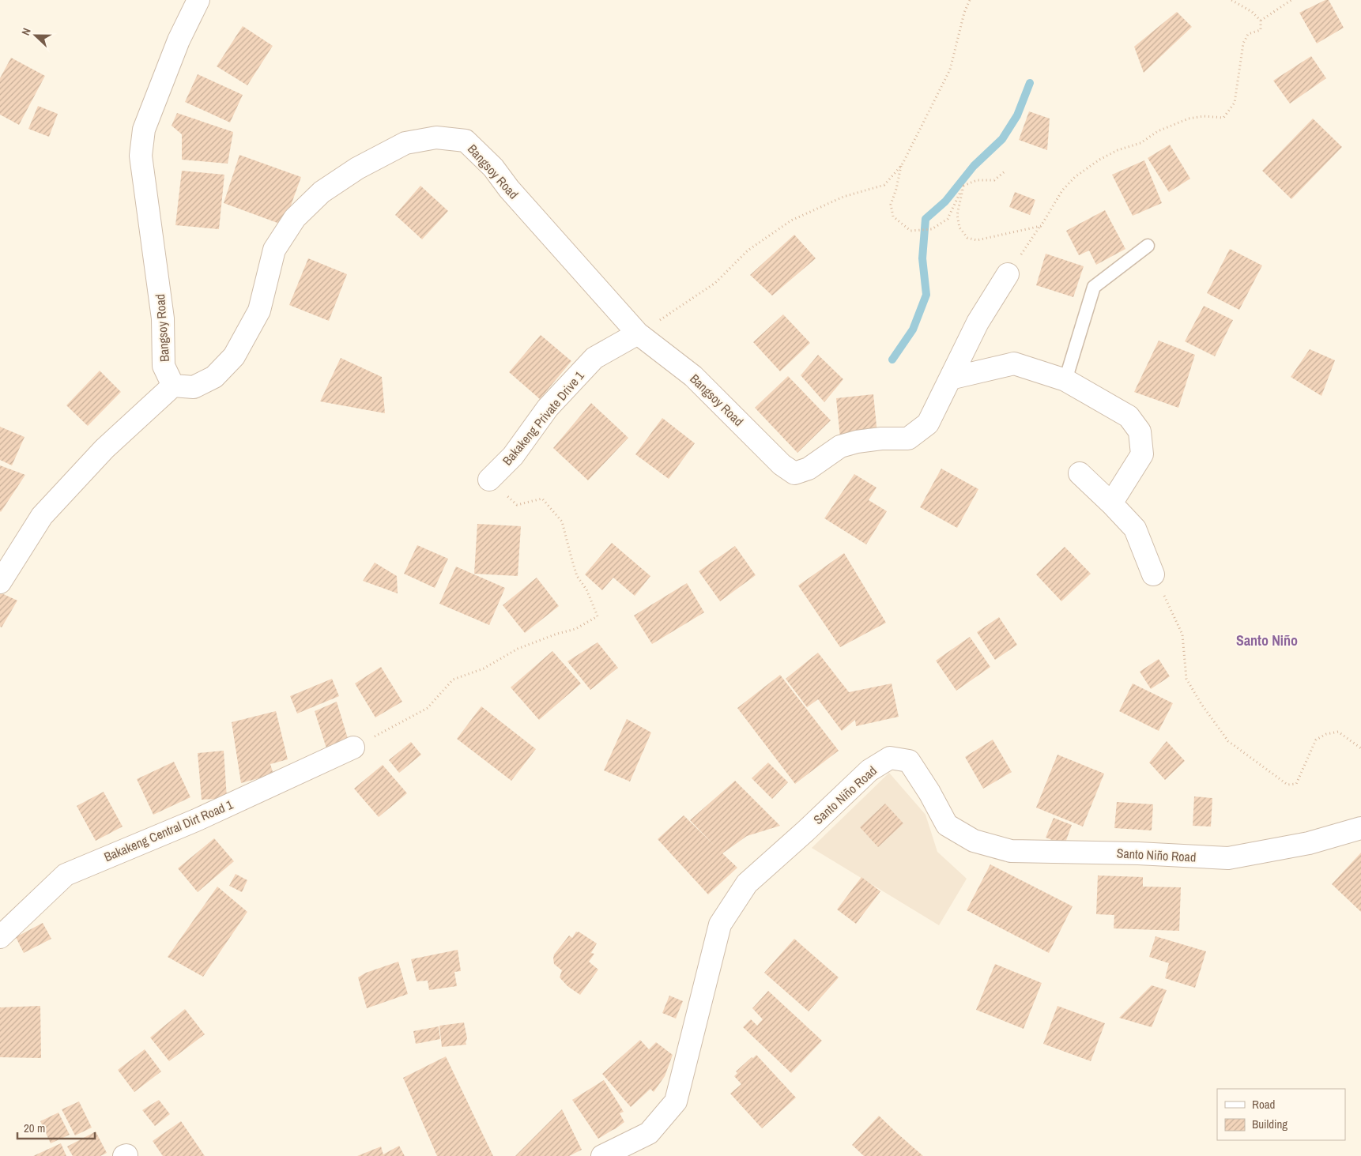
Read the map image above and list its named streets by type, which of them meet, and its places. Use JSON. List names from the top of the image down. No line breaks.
{"streets":{"street":["Bangsoy Road","Bakakeng Private Drive 1","Santo Niño Road","Bakakeng Central Dirt Road 1"]},"crossings":[["Bangsoy Road","Bakakeng Private Drive 1"]],"districts":["Santo Niño"],"legend":["Road","Building"],"scale_bar":"20 m","north":"left"}
